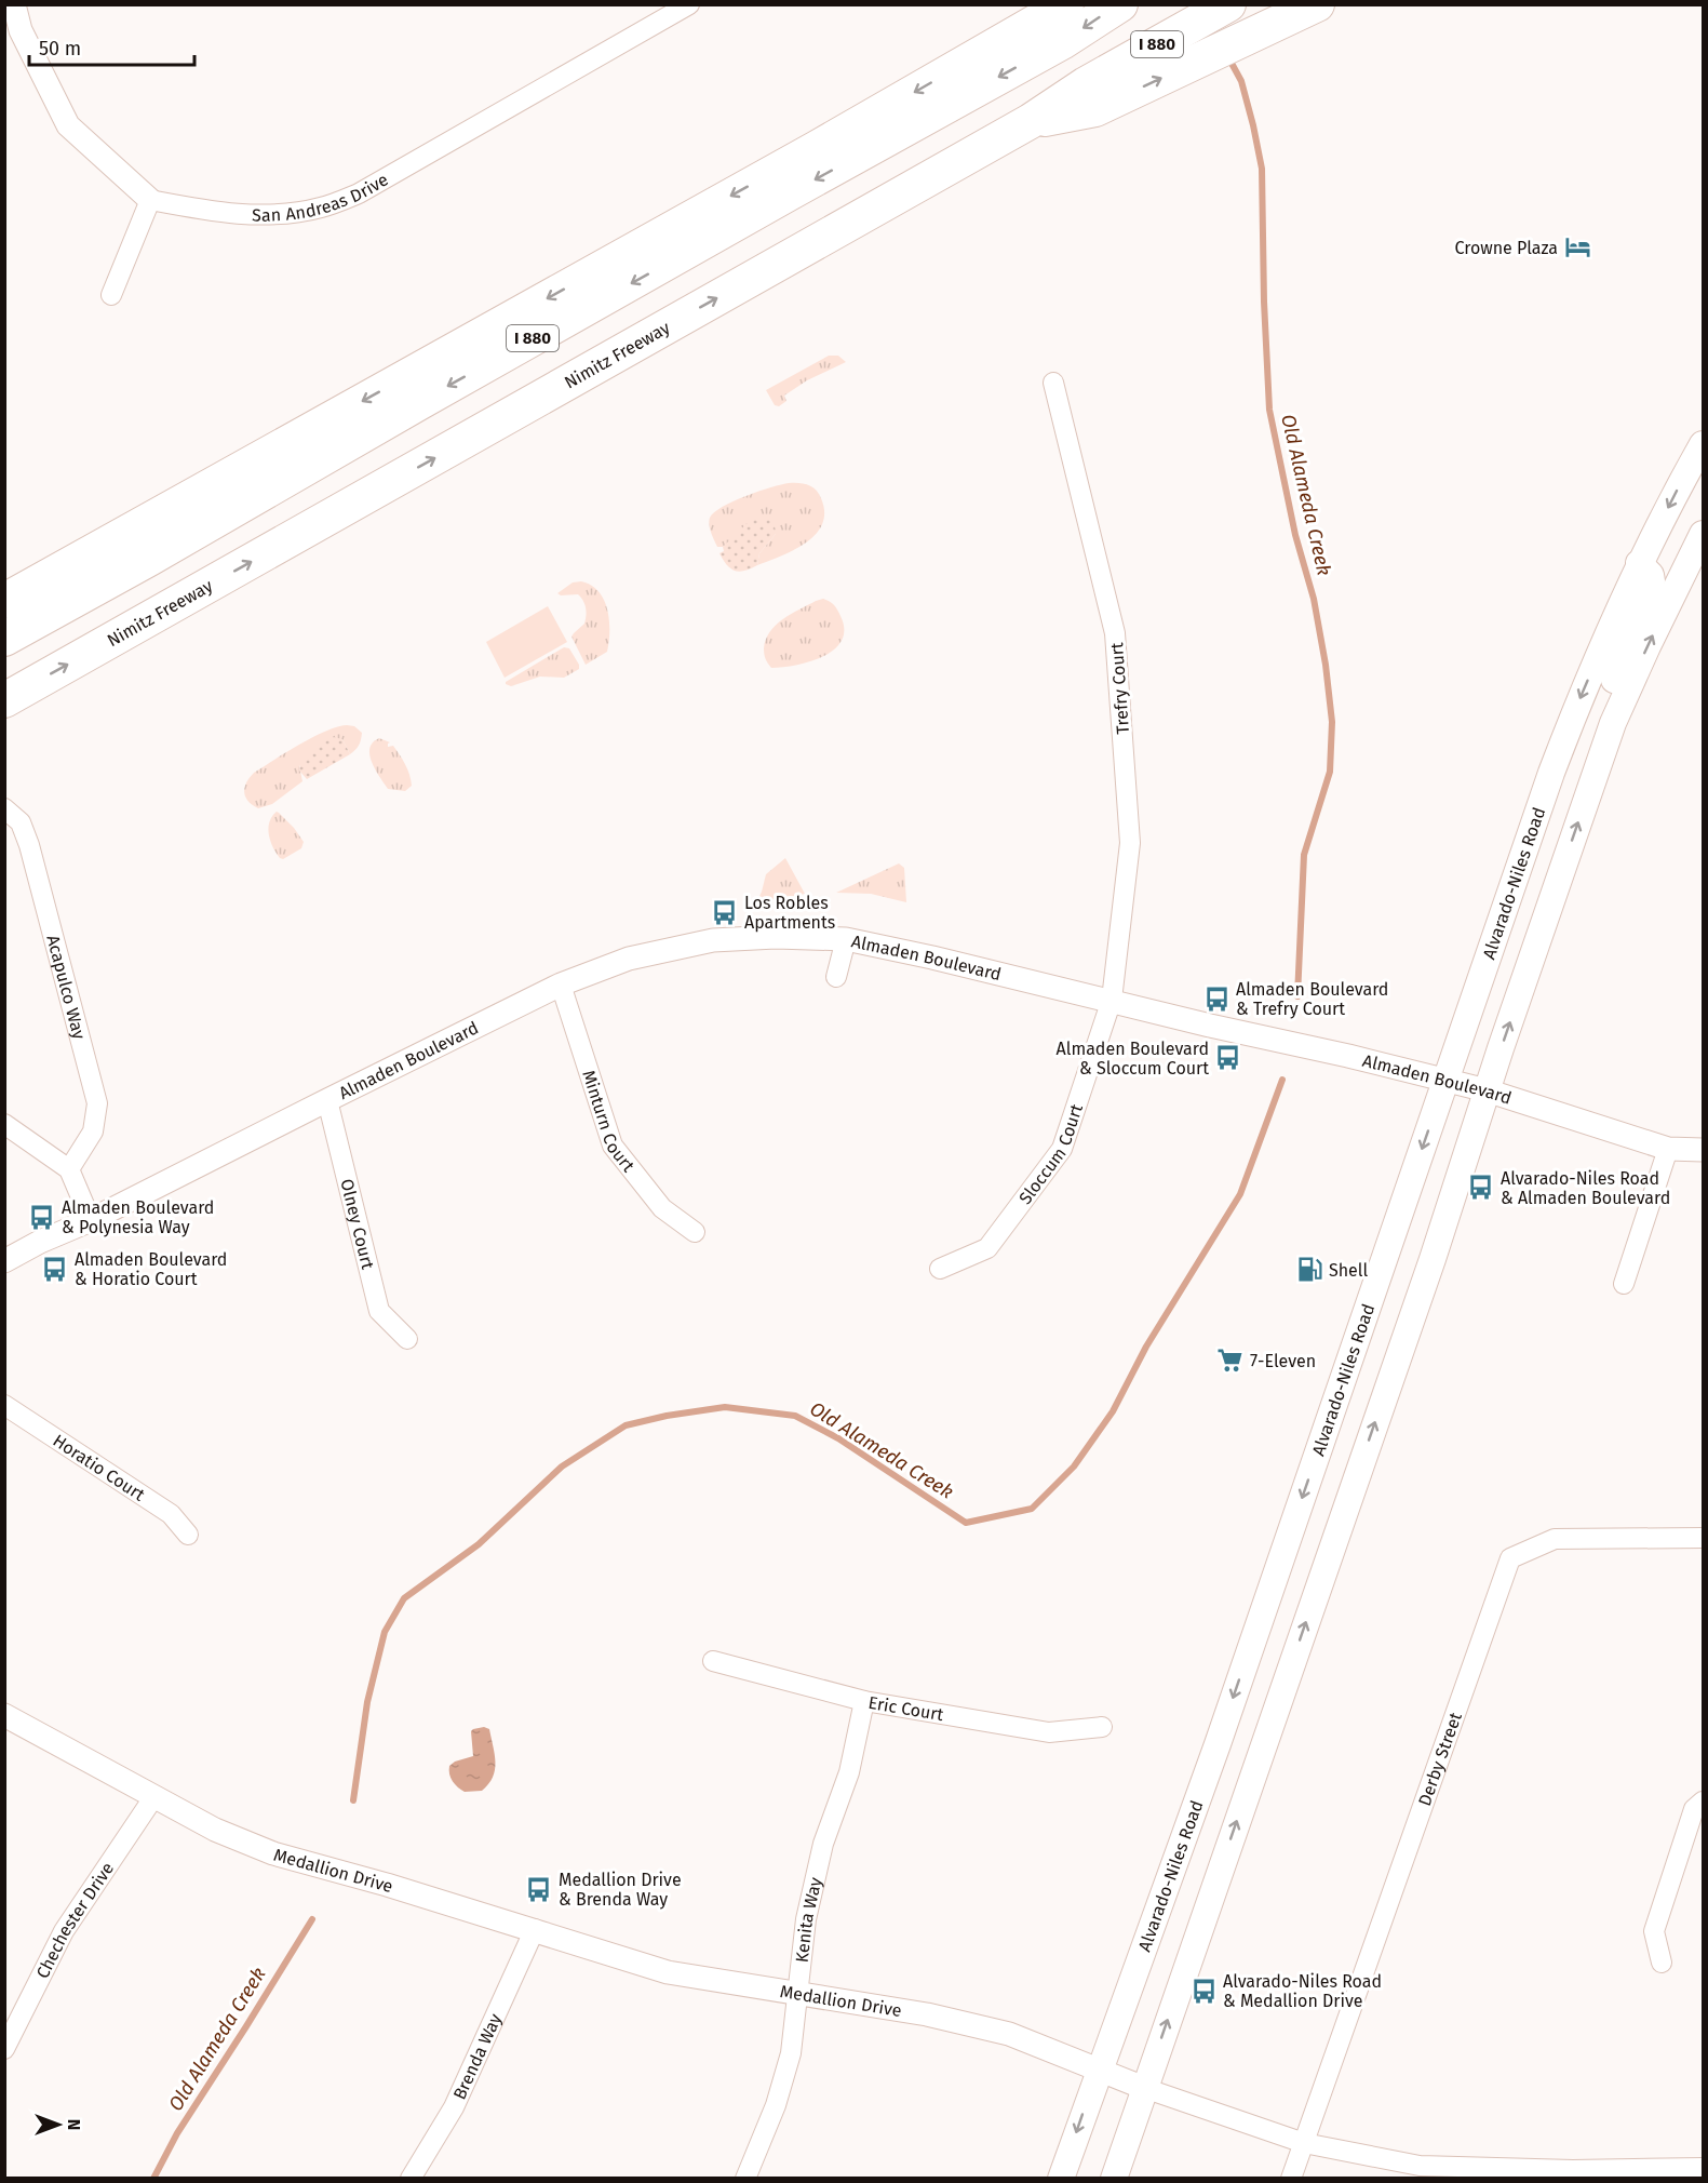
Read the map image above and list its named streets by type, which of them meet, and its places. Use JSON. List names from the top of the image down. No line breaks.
{"streets":{"highway":["I 880","Nimitz Freeway"],"main road":["Alvarado-Niles Road"],"street":["San Andreas Drive","Trefry Court","Almaden Boulevard","Acapulco Way","Minturn Court","Sloccum Court","Olney Court","Horatio Court","Eric Court","Derby Street","Medallion Drive","Chechester Drive","Kenita Way","Brenda Way"]},"crossings":[["I 880","Nimitz Freeway"],["Trefry Court","Almaden Boulevard"],["Trefry Court","Sloccum Court"],["Alvarado-Niles Road","Almaden Boulevard"],["Alvarado-Niles Road","Medallion Drive"],["Almaden Boulevard","Minturn Court"],["Almaden Boulevard","Sloccum Court"],["Almaden Boulevard","Olney Court"],["Eric Court","Kenita Way"],["Derby Street","Medallion Drive"],["Medallion Drive","Chechester Drive"],["Medallion Drive","Kenita Way"],["Medallion Drive","Brenda Way"]],"water":["Old Alameda Creek"],"places":{"hotel":["Crowne Plaza"],"bus stop":["Los Robles Apartments","Almaden Boulevard & Trefry Court","Almaden Boulevard & Sloccum Court","Alvarado-Niles Road & Almaden Boulevard","Almaden Boulevard & Polynesia Way","Almaden Boulevard & Horatio Court","Medallion Drive & Brenda Way","Alvarado-Niles Road & Medallion Drive"],"fuel station":["Shell"],"supermarket":["7-Eleven"]},"scale_bar":"50 m","north":"right"}
